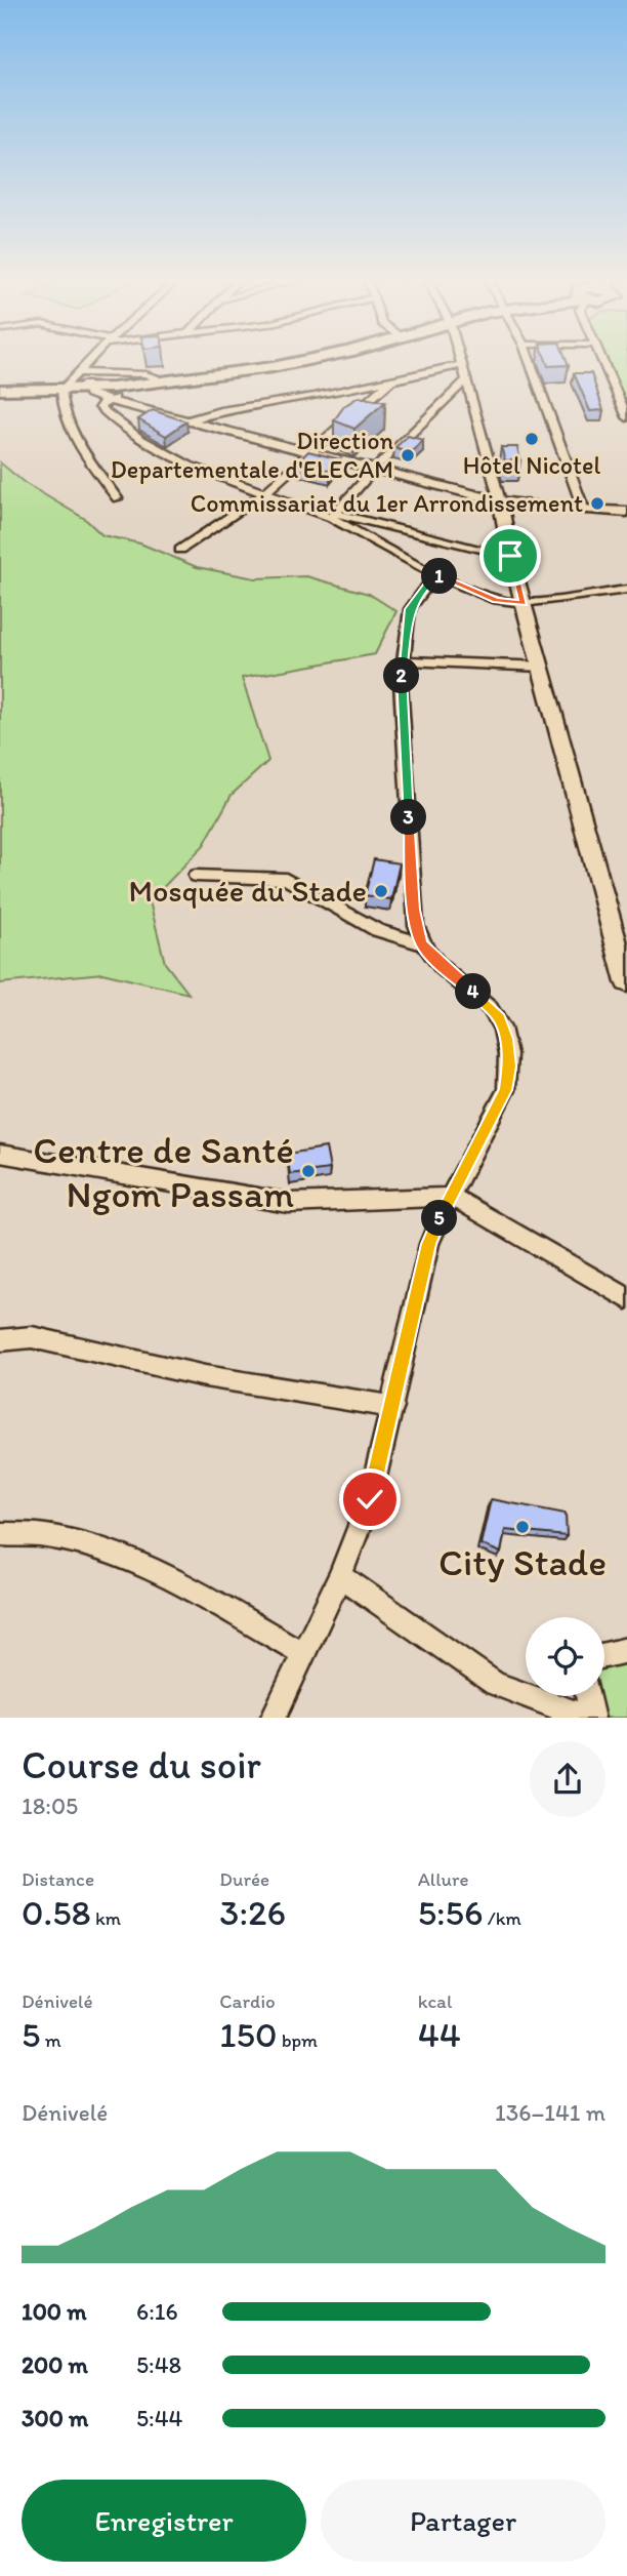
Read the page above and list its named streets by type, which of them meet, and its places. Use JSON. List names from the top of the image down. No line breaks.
{"places":["Hôtel Nicotel","Direction Departementale d'ELECAM","Commissariat du 1er Arrondissement","Mosquée du Stade","Centre de Santé Ngom Passam","City Stade"],"page":{"pins":["1","2","3","4","5"],"heading":["Course du soir","18:05"],"stats":[["Distance","0.58 km"],["Durée","3:26"],["Allure","5:56 /km"],["Dénivelé","5 m"],["Cardio","150 bpm"],["kcal","44"]],"chart":["Dénivelé","136–141 m"],"list":[{"name":"100 m","note":"6:16"},{"name":"200 m","note":"5:48"},{"name":"300 m","note":"5:44"}],"buttons":["Enregistrer","Partager"]}}
